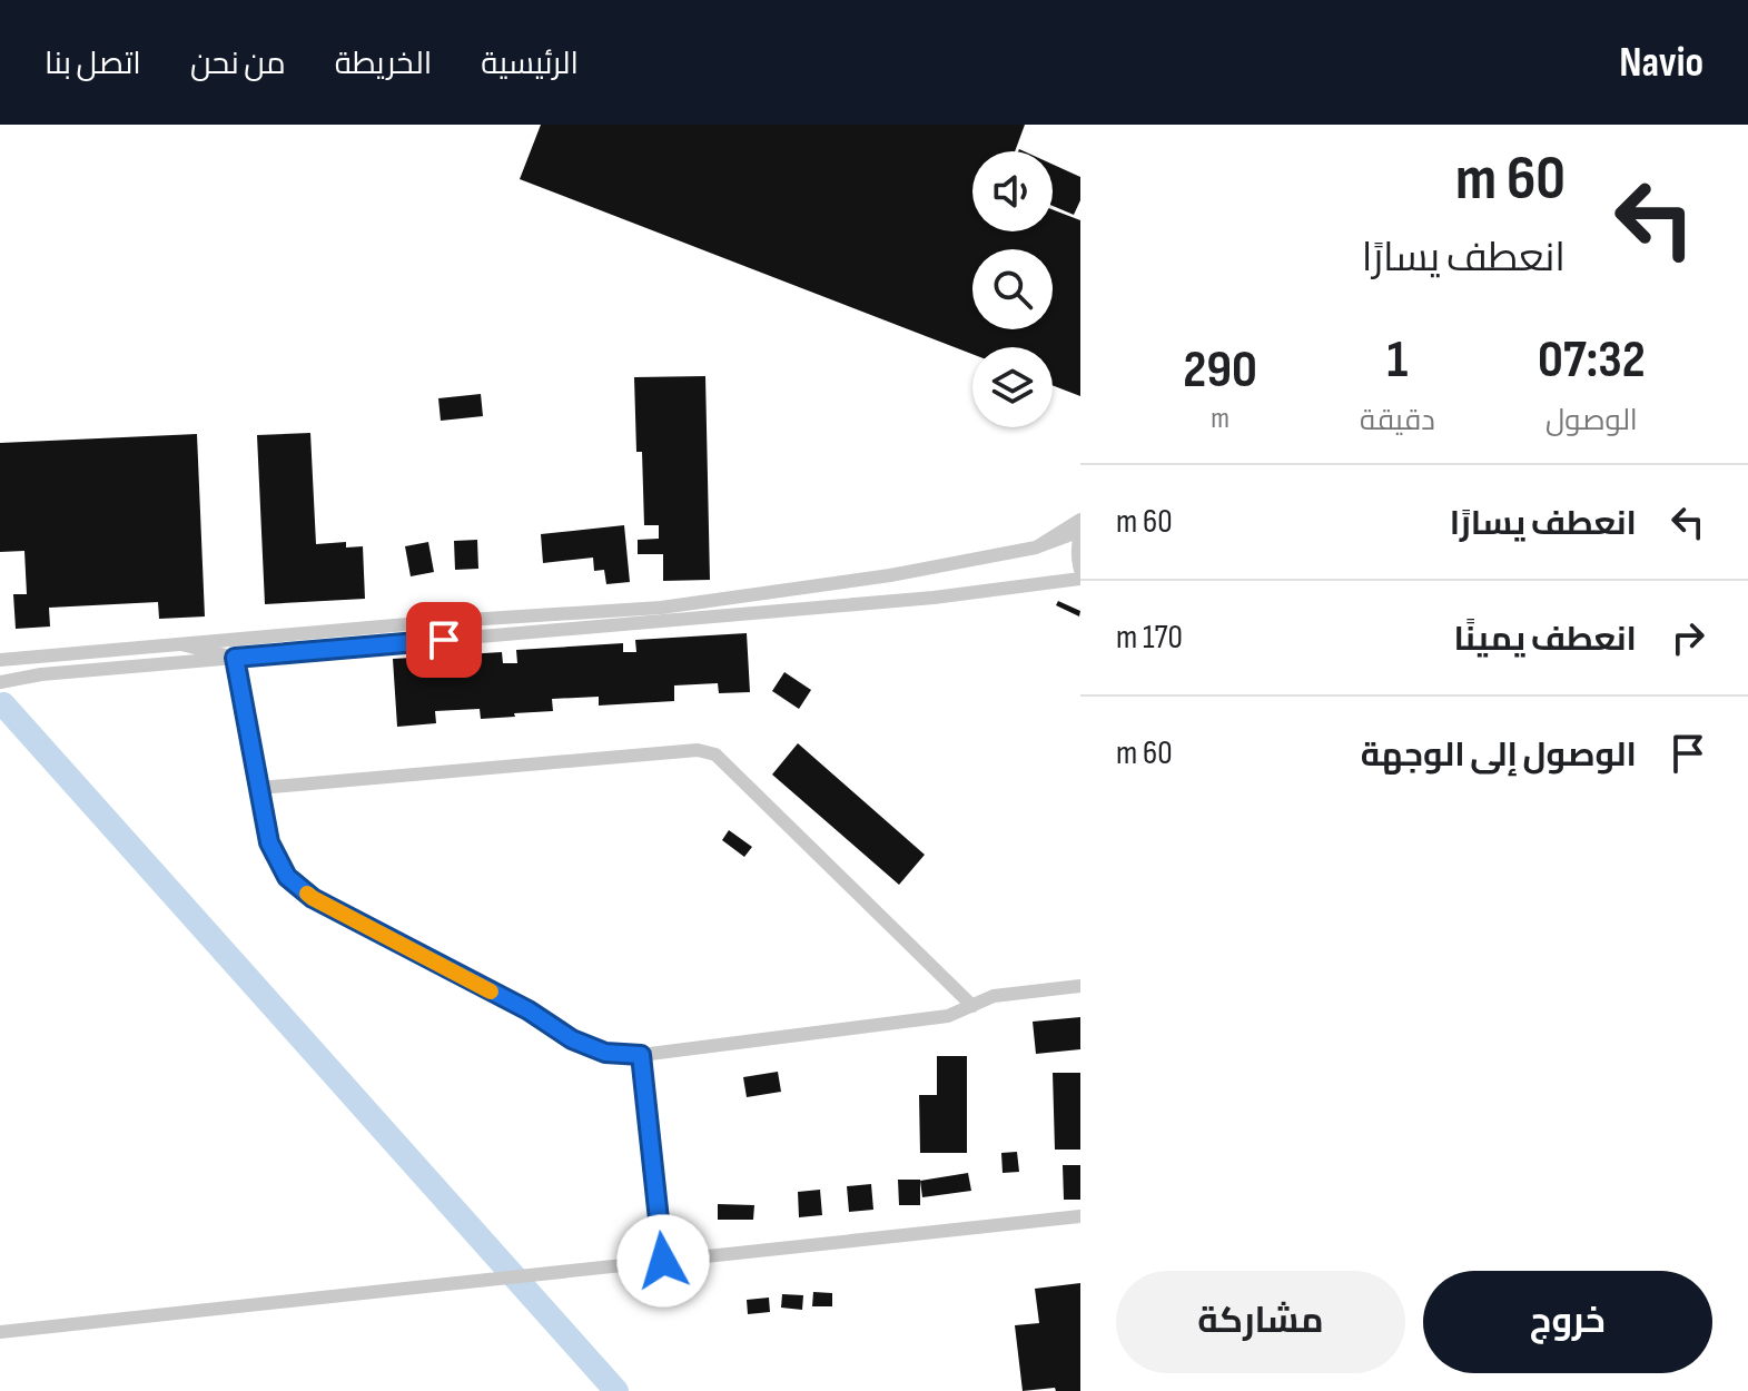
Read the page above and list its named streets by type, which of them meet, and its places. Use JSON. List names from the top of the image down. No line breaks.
{"page":{"header":"Navio","nav":["الرئيسية","الخريطة","من نحن","اتصل بنا"],"turn":["60 m","انعطف يسارًا"],"eta":["07:32","الوصول","1","دقيقة","290","m"],"list":[{"name":"انعطف يسارًا","value":"60 m"},{"name":"انعطف يمينًا","value":"170 m"},{"name":"الوصول إلى الوجهة","value":"60 m"}],"buttons":["خروج","مشاركة"]}}
